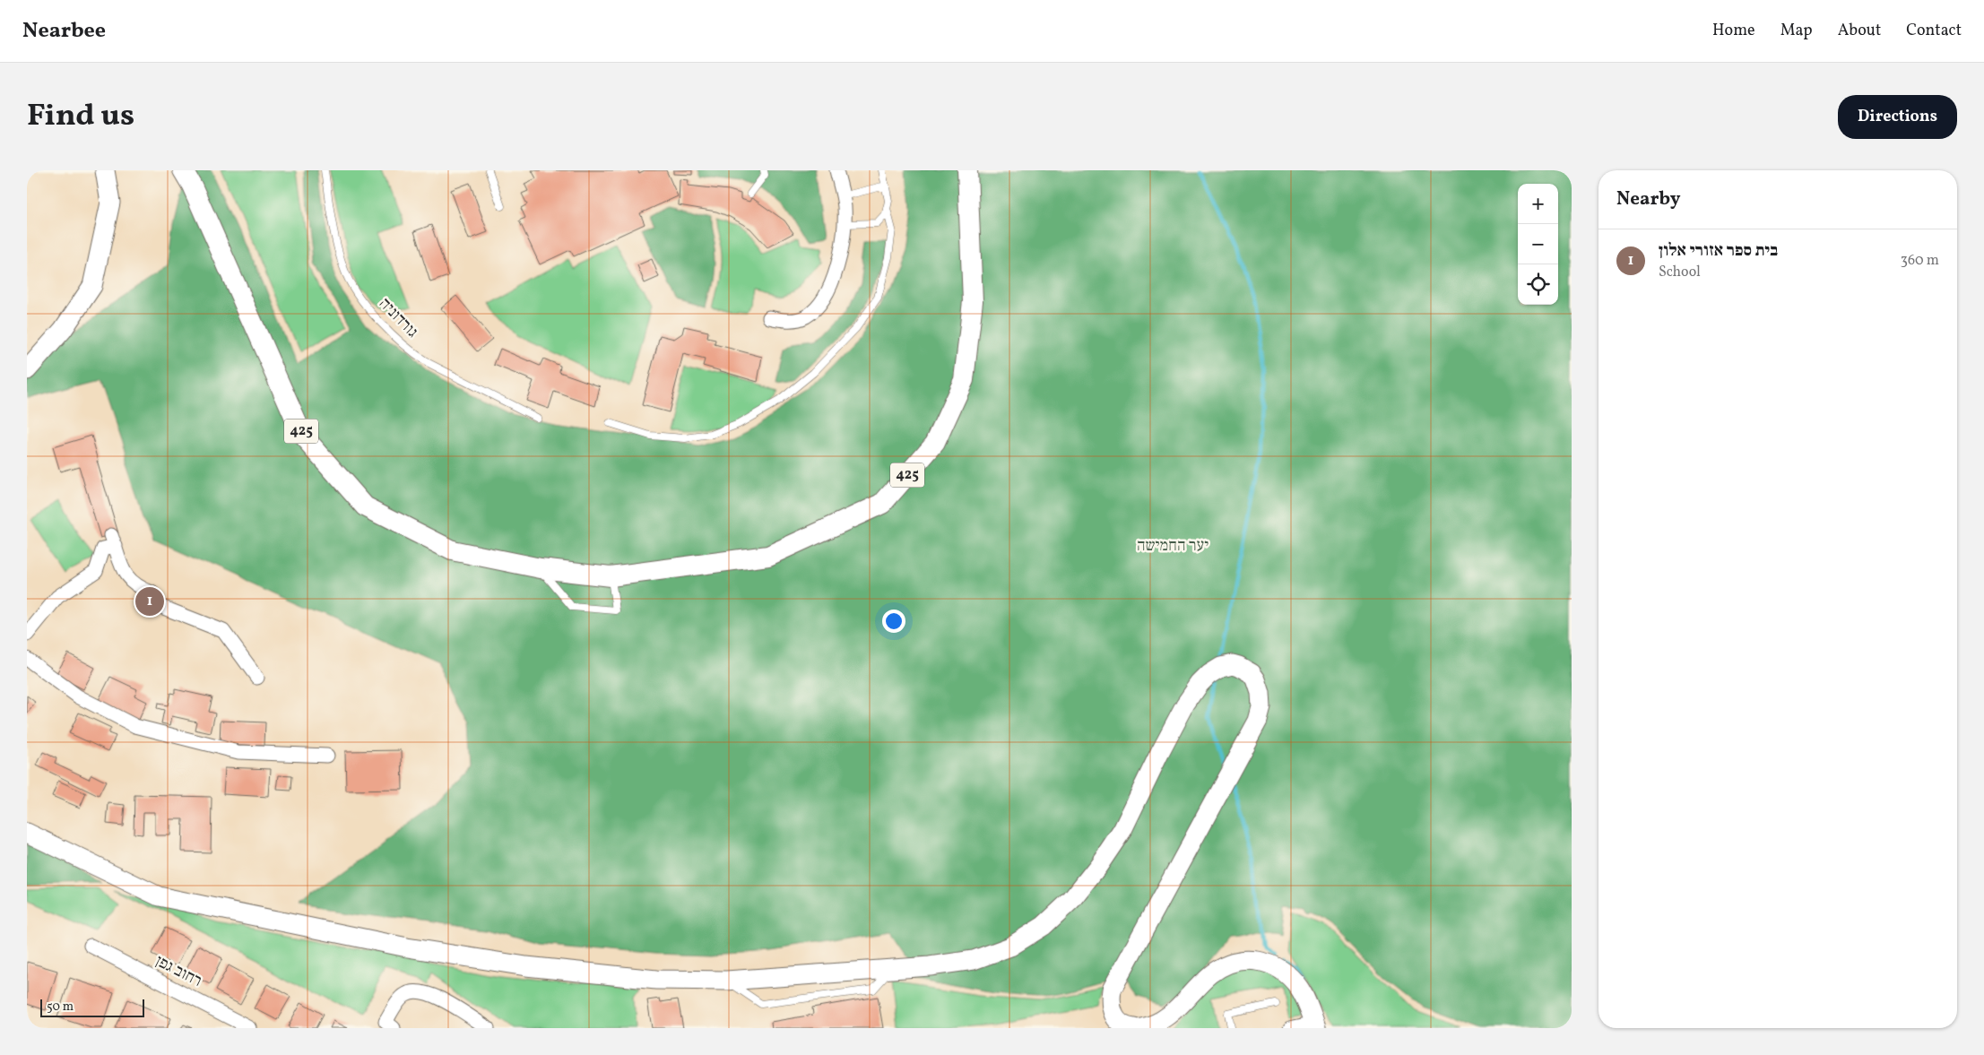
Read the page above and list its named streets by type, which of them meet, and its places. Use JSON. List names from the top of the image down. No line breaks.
{"streets":{"main road":["425"],"street":["רחוב גפן"],"lane":["גורדוניה"]},"parks":["יער החמישה"],"scale_bar":"50 m","page":{"header":"Nearbee","nav":["Home","Map","About","Contact"],"title":"Find us","buttons":"Directions","heading":"Nearby","map_buttons":["+","−"],"list":[{"mark":"1","name":"בית ספר אזורי אלון","note":"School","value":"360 m"}],"pins":"1","scale":"50 m"}}
